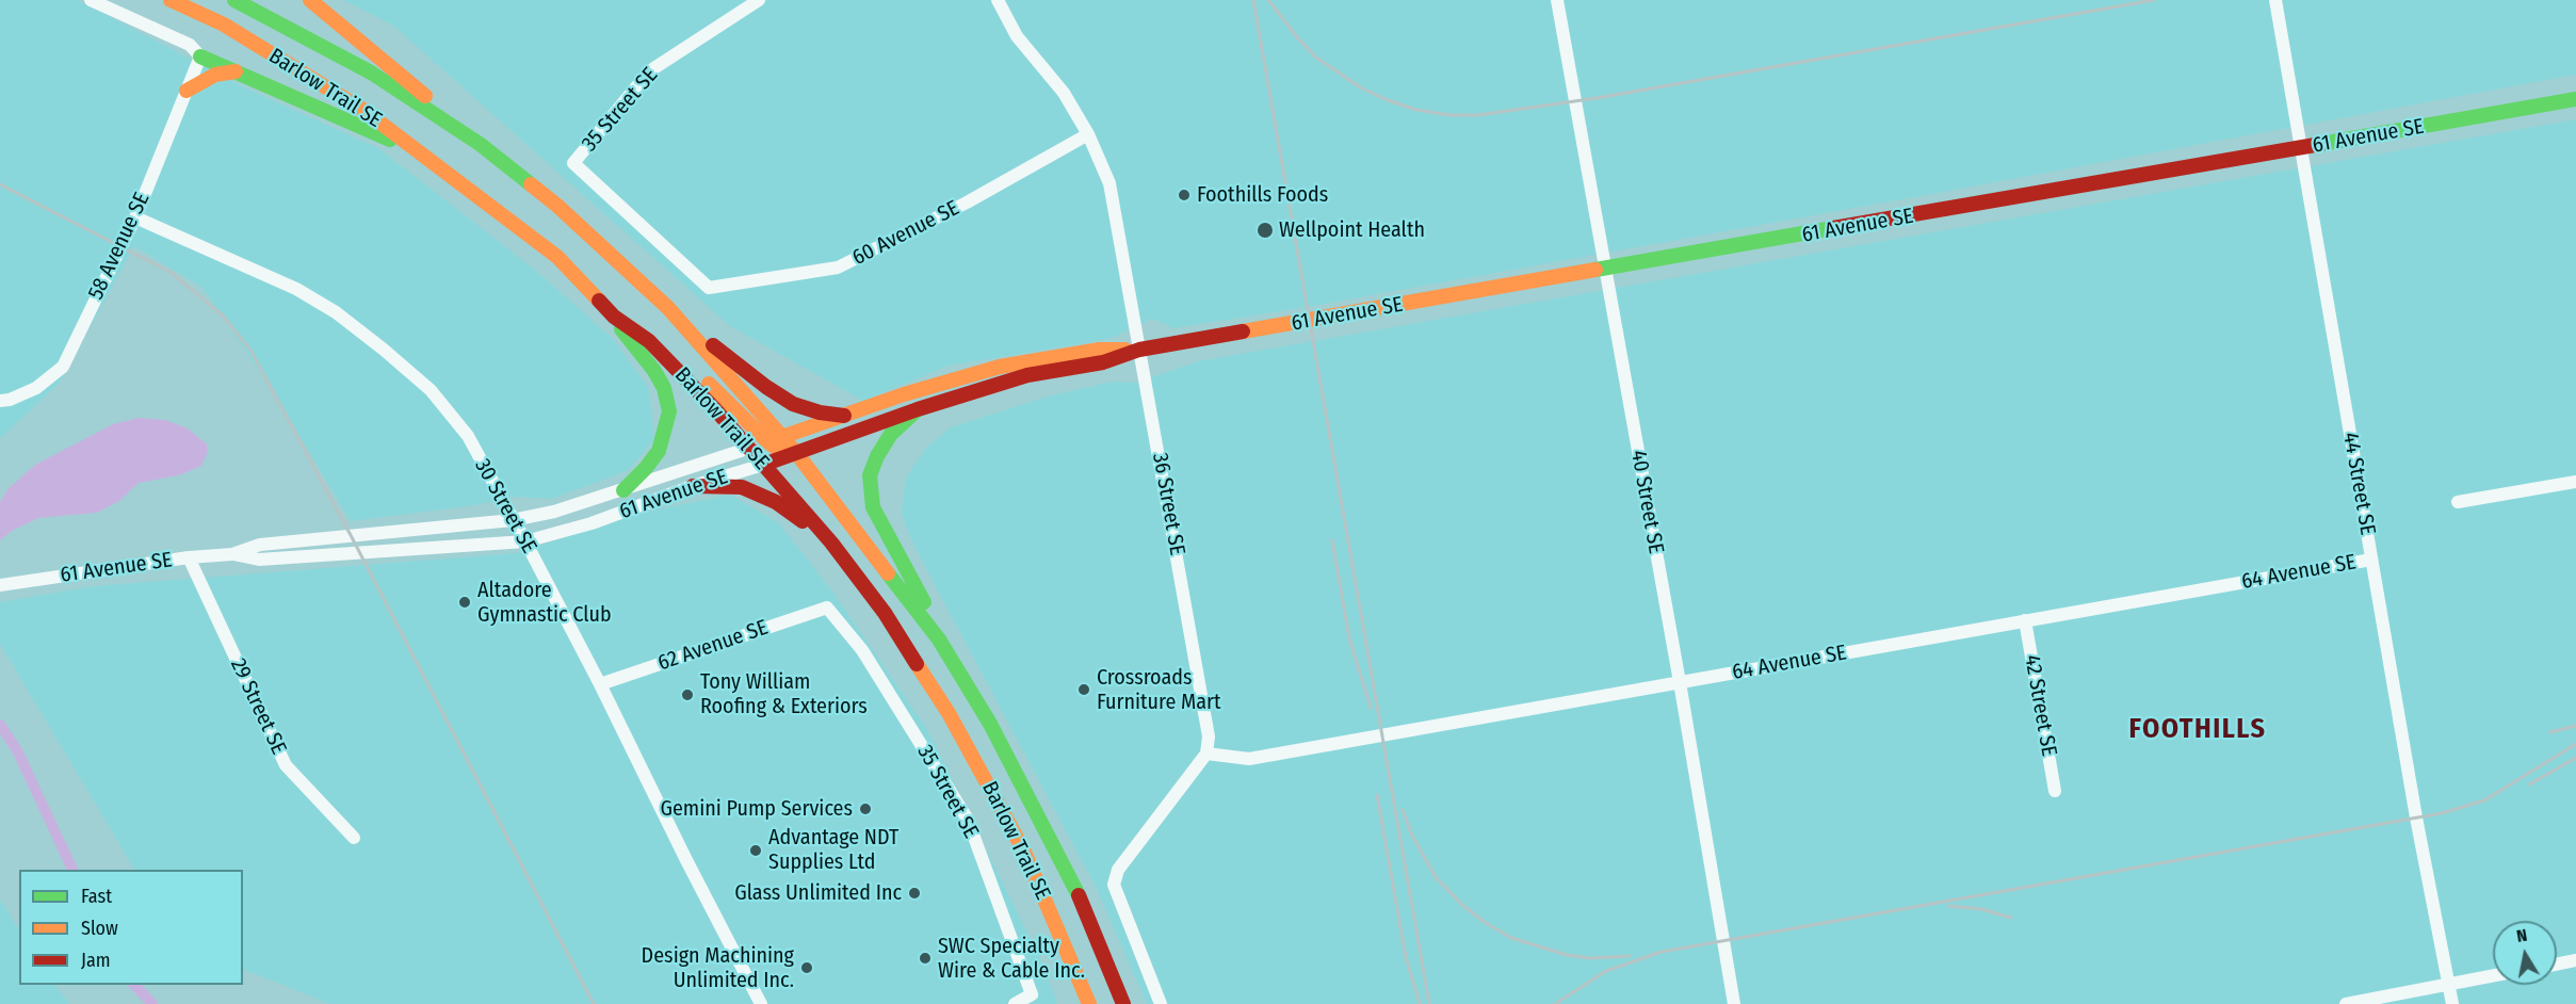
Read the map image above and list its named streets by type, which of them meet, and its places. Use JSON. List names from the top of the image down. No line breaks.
{"streets":{"main road":["Barlow Trail SE","61 Avenue SE"],"street":["35 Street SE","60 Avenue SE","58 Avenue SE","44 Street SE","40 Street SE","36 Street SE","30 Street SE","64 Avenue SE","62 Avenue SE","42 Street SE","29 Street SE"]},"crossings":[["Barlow Trail SE","61 Avenue SE"],["35 Street SE","60 Avenue SE"],["35 Street SE","62 Avenue SE"],["61 Avenue SE","44 Street SE"],["61 Avenue SE","40 Street SE"],["61 Avenue SE","36 Street SE"],["61 Avenue SE","30 Street SE"],["61 Avenue SE","29 Street SE"],["60 Avenue SE","36 Street SE"],["58 Avenue SE","30 Street SE"],["44 Street SE","64 Avenue SE"],["40 Street SE","64 Avenue SE"],["36 Street SE","64 Avenue SE"],["30 Street SE","62 Avenue SE"],["64 Avenue SE","42 Street SE"]],"districts":["FOOTHILLS"],"places":["Foothills Foods","Wellpoint Health","Altadore Gymnastic Club","Crossroads Furniture Mart","Tony William Roofing & Exteriors","Gemini Pump Services","Advantage NDT Supplies Ltd","Glass Unlimited Inc","SWC Specialty Wire & Cable Inc.","Design Machining Unlimited Inc."],"legend":["Fast","Slow","Jam"],"north":"top"}
